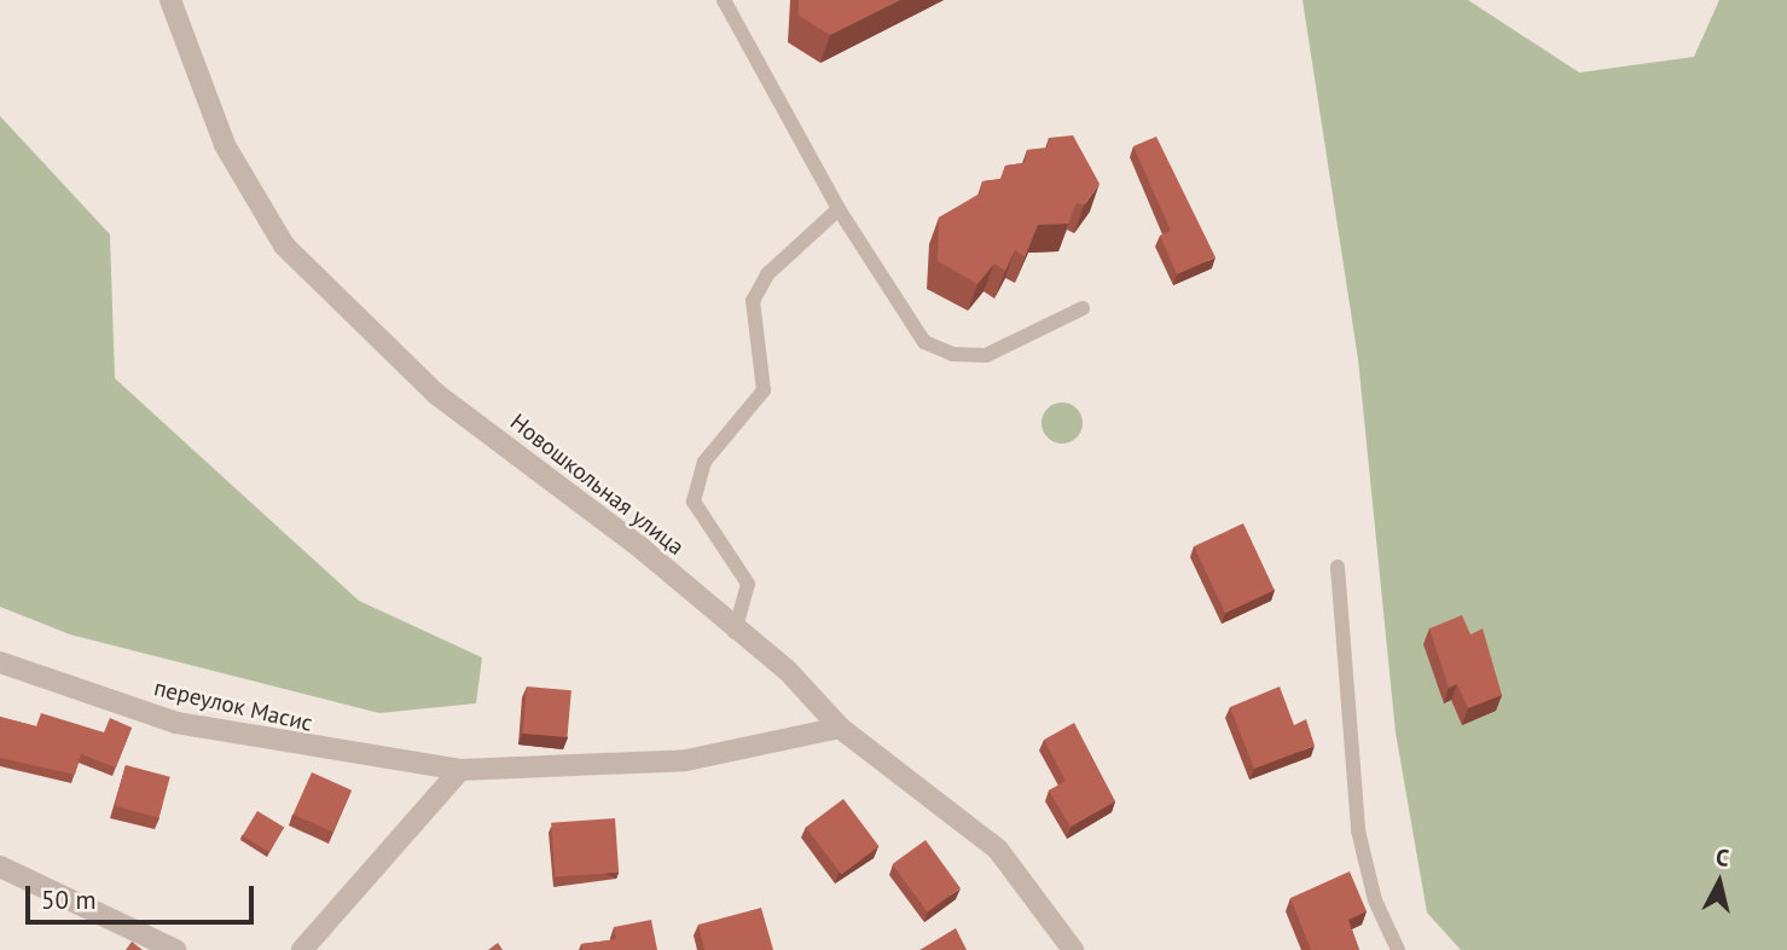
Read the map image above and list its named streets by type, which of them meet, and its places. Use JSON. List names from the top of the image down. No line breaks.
{"streets":{"street":["Новошкольная улица","переулок Масис"]},"crossings":[["Новошкольная улица","переулок Масис"]],"scale_bar":"50 m","north":"top"}
